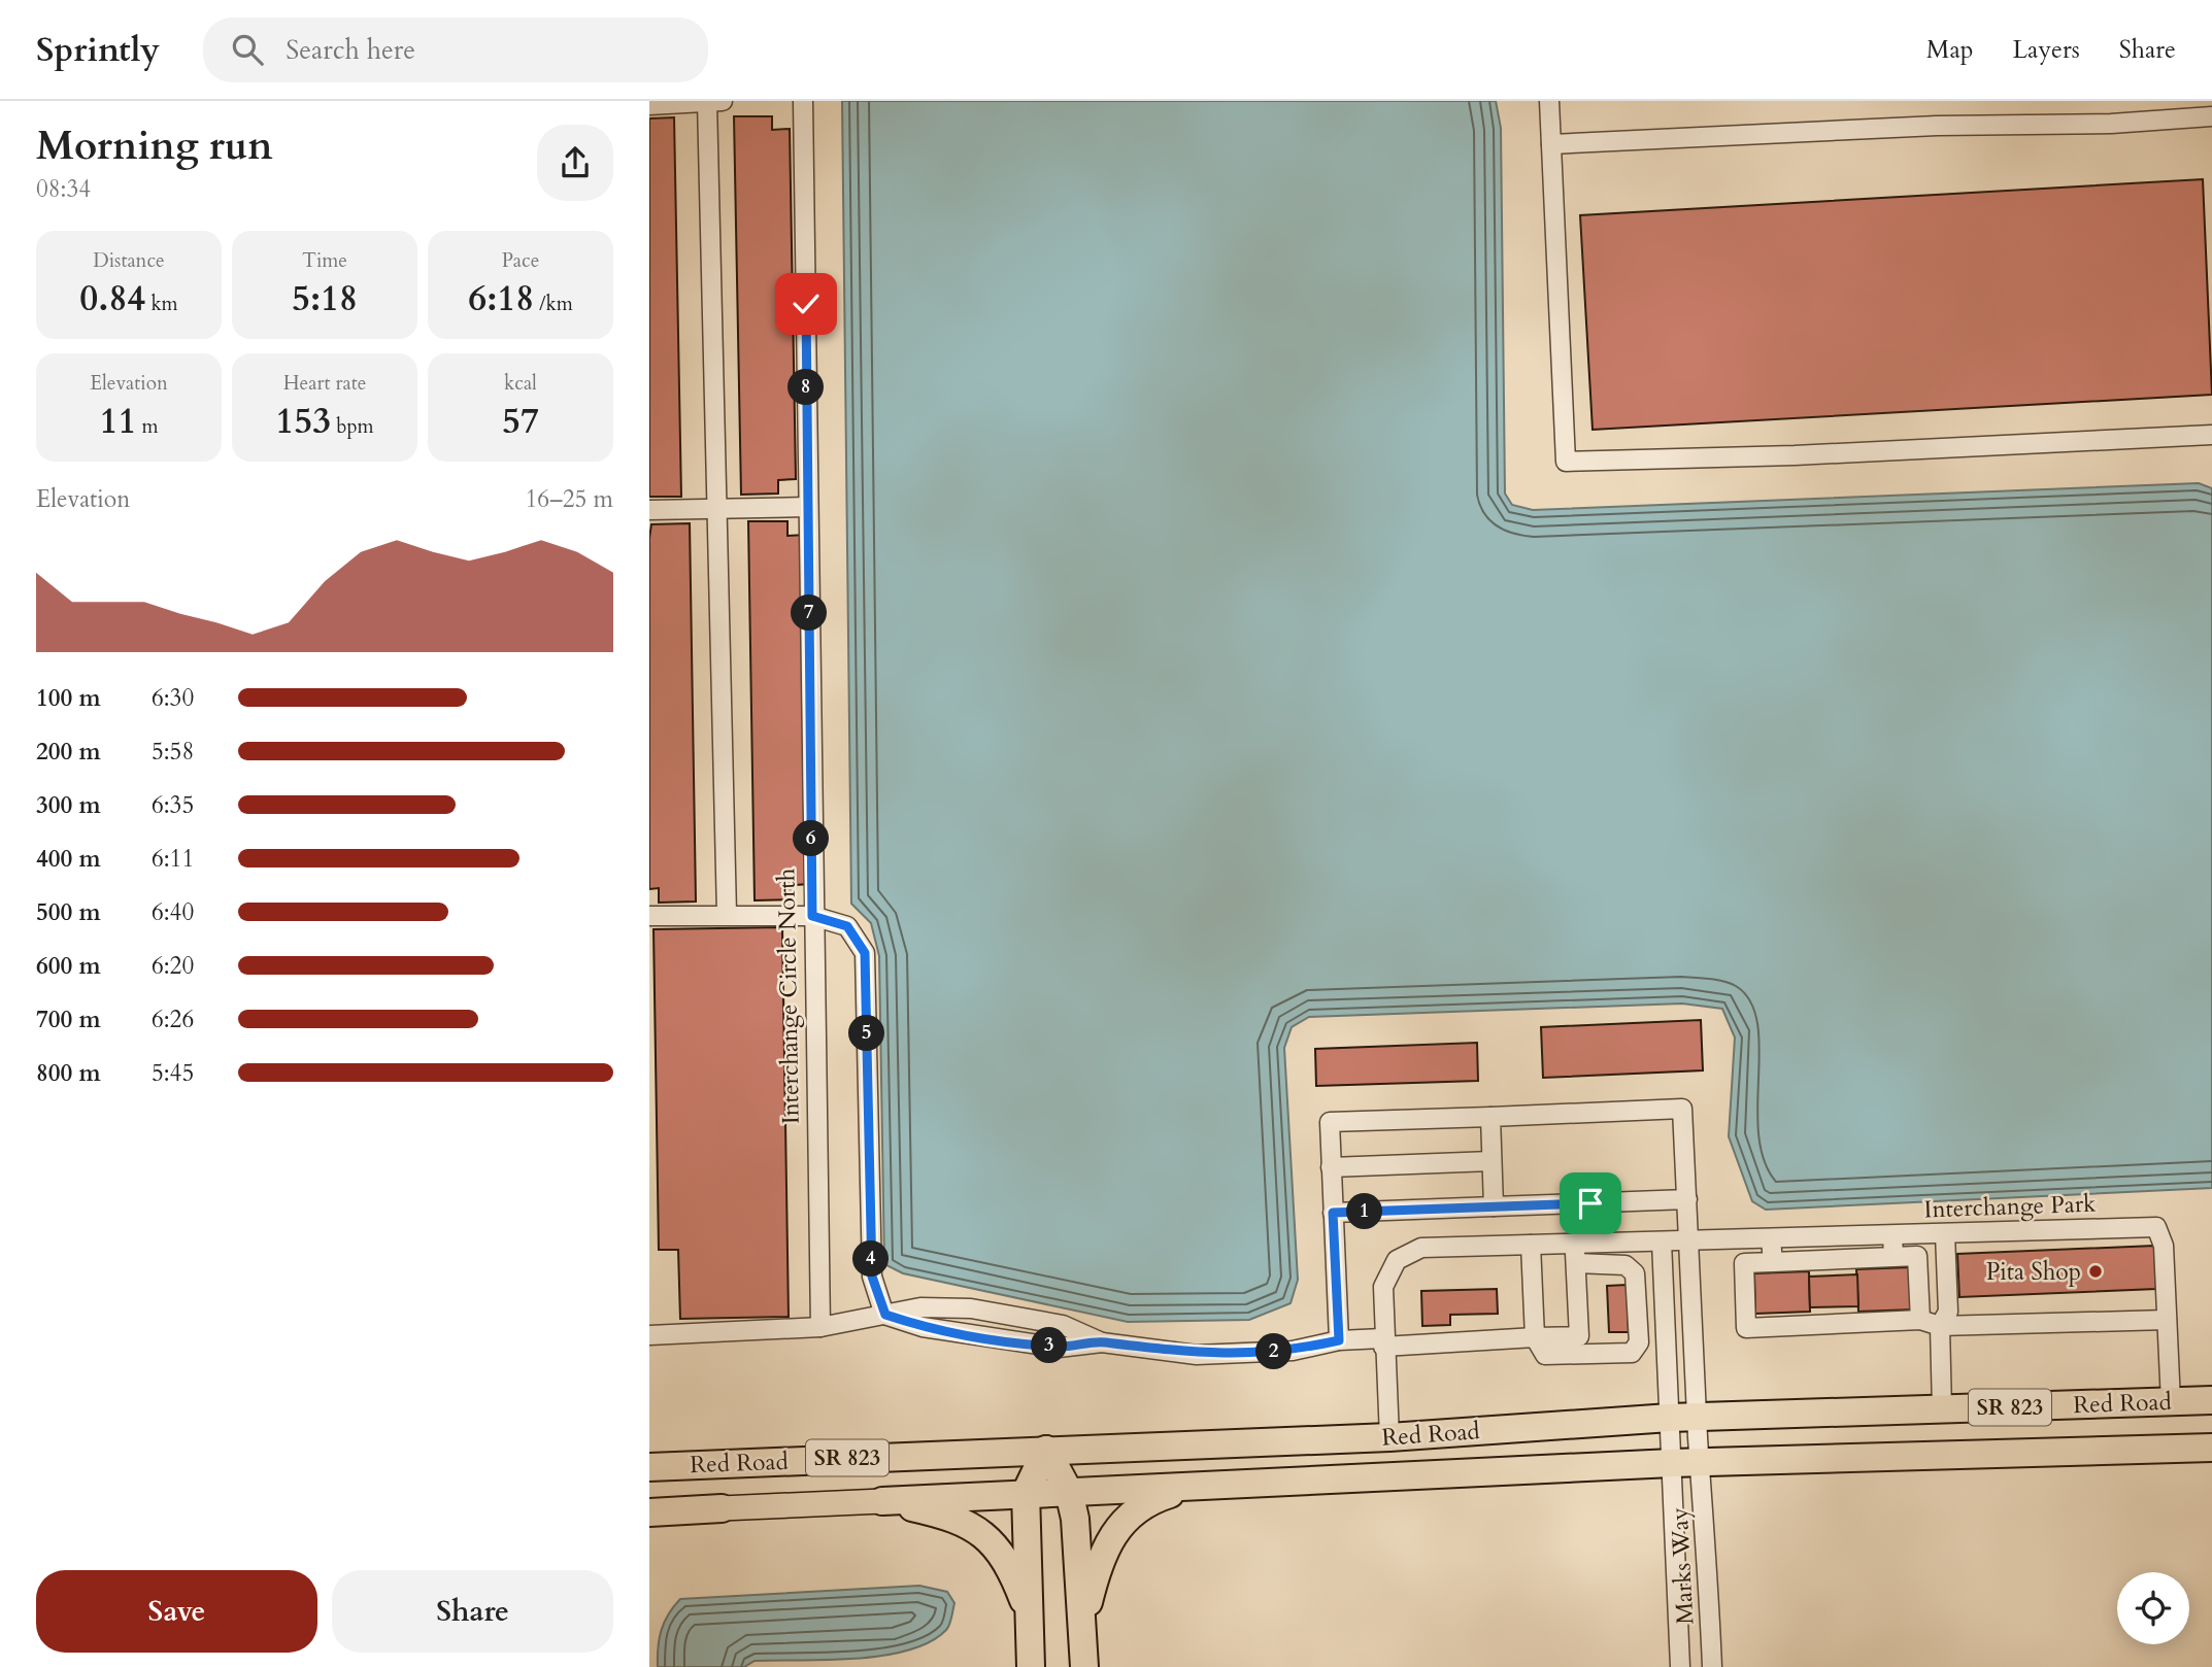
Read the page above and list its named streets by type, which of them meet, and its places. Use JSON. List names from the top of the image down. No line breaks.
{"streets":{"highway":["Red Road","SR 823"],"street":["Interchange Circle North","Interchange Park","Marks Way"]},"crossings":[["Interchange Park","Red Road"],["Red Road","Marks Way"]],"places":["Pita Shop"],"page":{"header":"Sprintly","search":"Search here","nav":["Map","Layers","Share"],"heading":["Morning run","08:34"],"stats":[["Distance","0.84 km"],["Time","5:18"],["Pace","6:18 /km"],["Elevation","11 m"],["Heart rate","153 bpm"],["kcal","57"]],"pins":["8","7","6","5","1","4","3","2"],"chart":["Elevation","16–25 m"],"list":[{"name":"100 m","note":"6:30"},{"name":"200 m","note":"5:58"},{"name":"300 m","note":"6:35"},{"name":"400 m","note":"6:11"},{"name":"500 m","note":"6:40"},{"name":"600 m","note":"6:20"},{"name":"700 m","note":"6:26"},{"name":"800 m","note":"5:45"}],"buttons":["Save","Share"]}}
